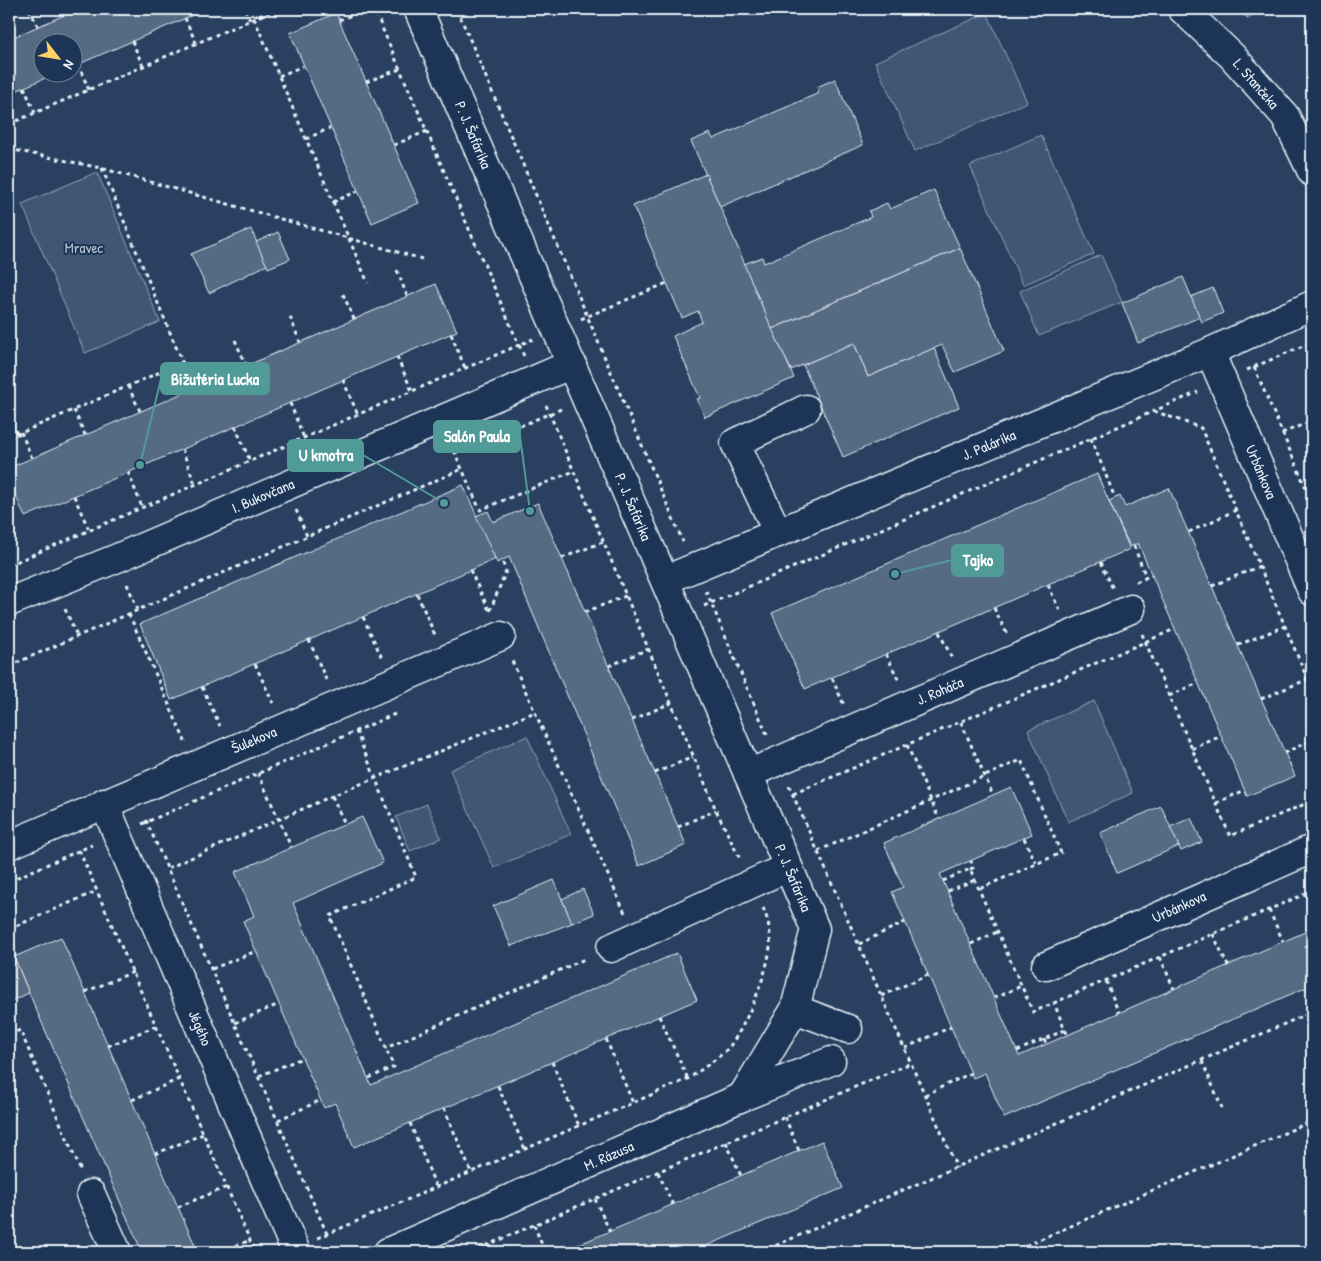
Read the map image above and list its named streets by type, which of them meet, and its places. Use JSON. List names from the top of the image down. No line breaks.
{"streets":{"street":["L. Stančeka","P. J. Šafárika","J. Palárika","Urbánkova","I. Bukovčana","J. Roháča","Šulekova","Jégého","M. Rázusa"]},"crossings":[["P. J. Šafárika","J. Palárika"],["P. J. Šafárika","I. Bukovčana"],["P. J. Šafárika","J. Roháča"],["P. J. Šafárika","M. Rázusa"],["J. Palárika","Urbánkova"],["Šulekova","Jégého"]],"parks":["Mravec"],"places":["Bižutéria Lucka","U kmotra","Salón Paula","Tajko"],"north":"bottom right"}
